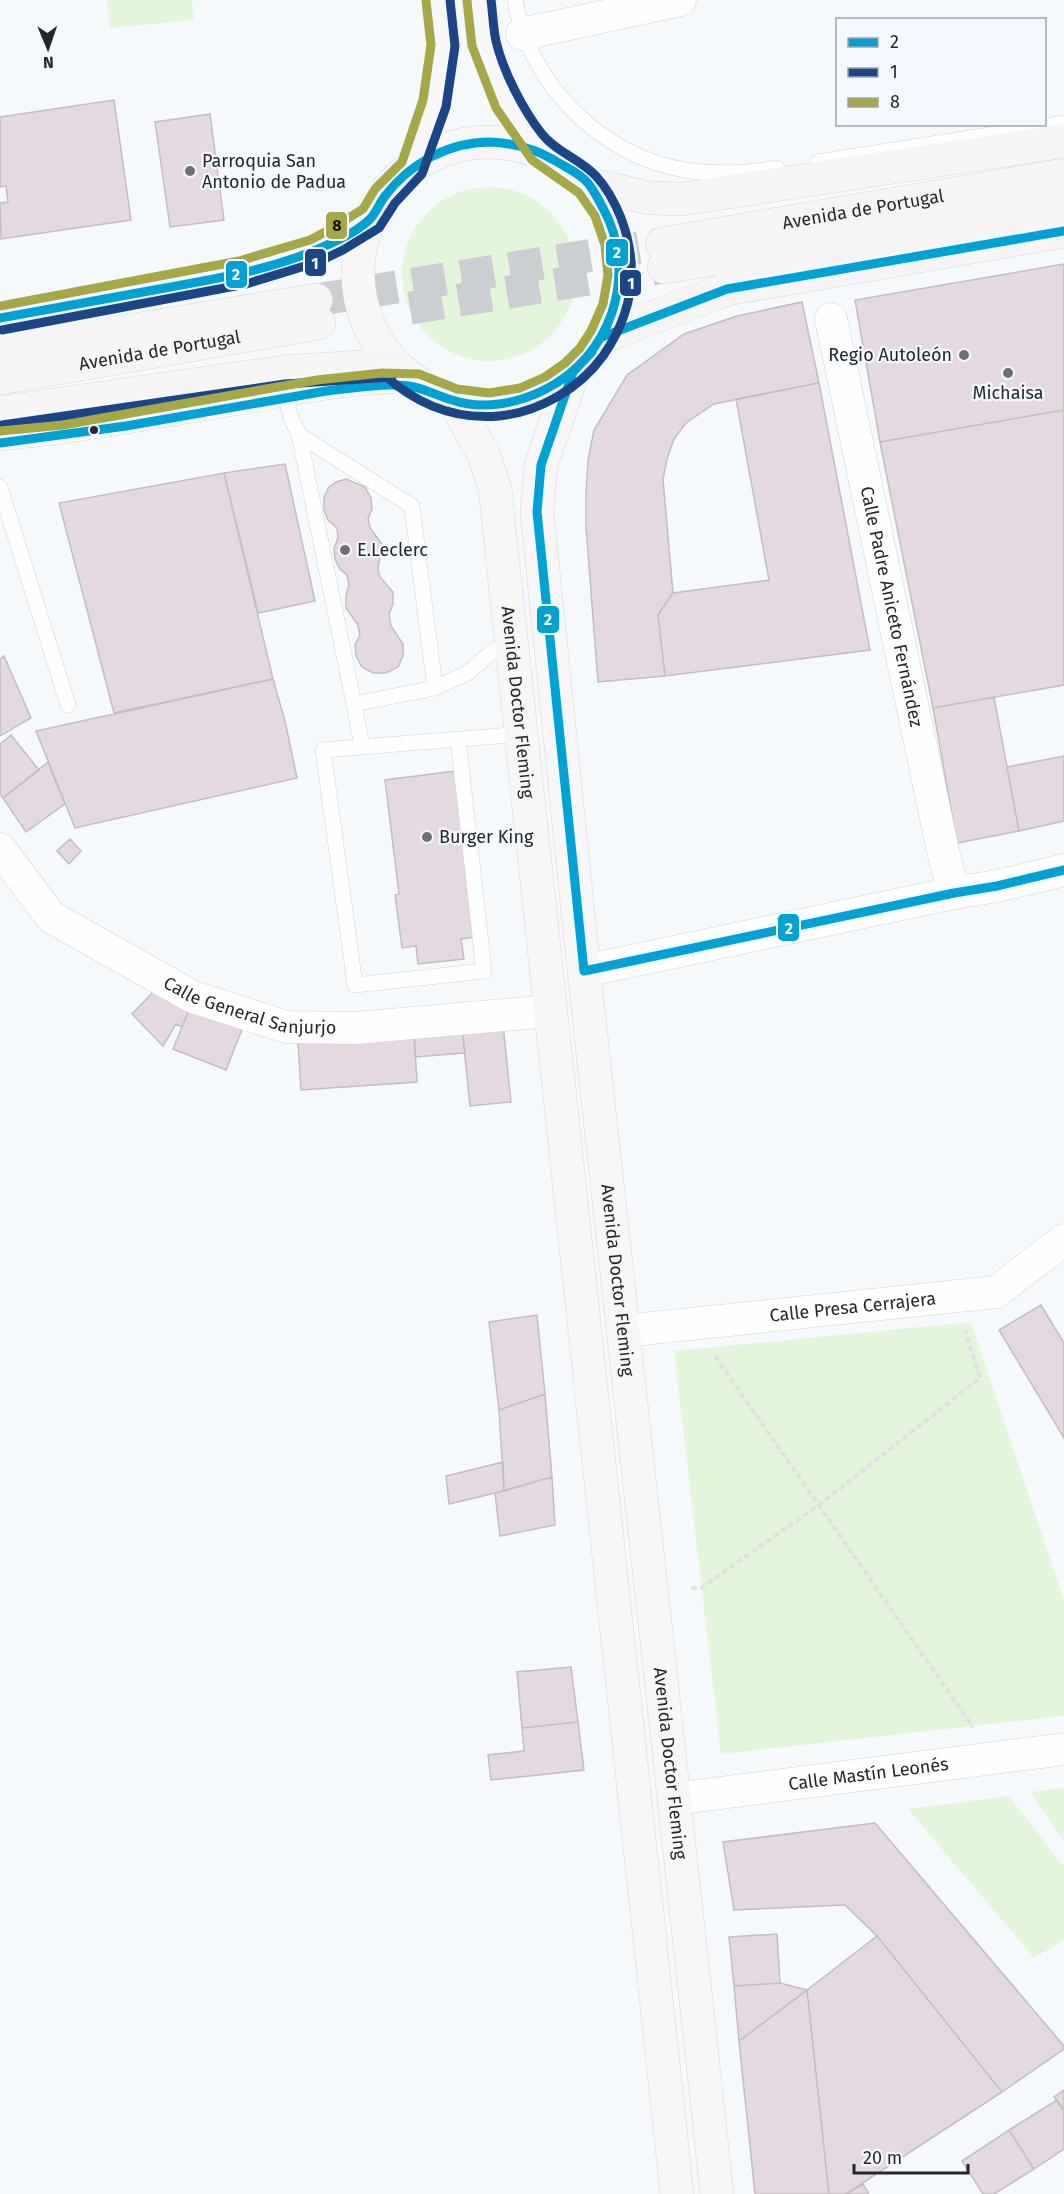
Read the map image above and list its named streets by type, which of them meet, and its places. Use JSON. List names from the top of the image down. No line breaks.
{"streets":{"highway":["Avenida de Portugal"],"main road":["Avenida Doctor Fleming"],"street":["Calle Padre Aniceto Fernández","Calle General Sanjurjo","Calle Presa Cerrajera","Calle Mastín Leonés"]},"crossings":[["Avenida Doctor Fleming","Calle General Sanjurjo"],["Avenida Doctor Fleming","Calle Presa Cerrajera"],["Avenida Doctor Fleming","Calle Mastín Leonés"]],"places":["Parroquia San Antonio de Padua","Regio Autoleón","Michaisa","E.Leclerc","Burger King"],"lines":["transit line 1","transit line 8","transit line 2"],"legend":["2","1","8"],"scale_bar":"20 m","north":"bottom"}
